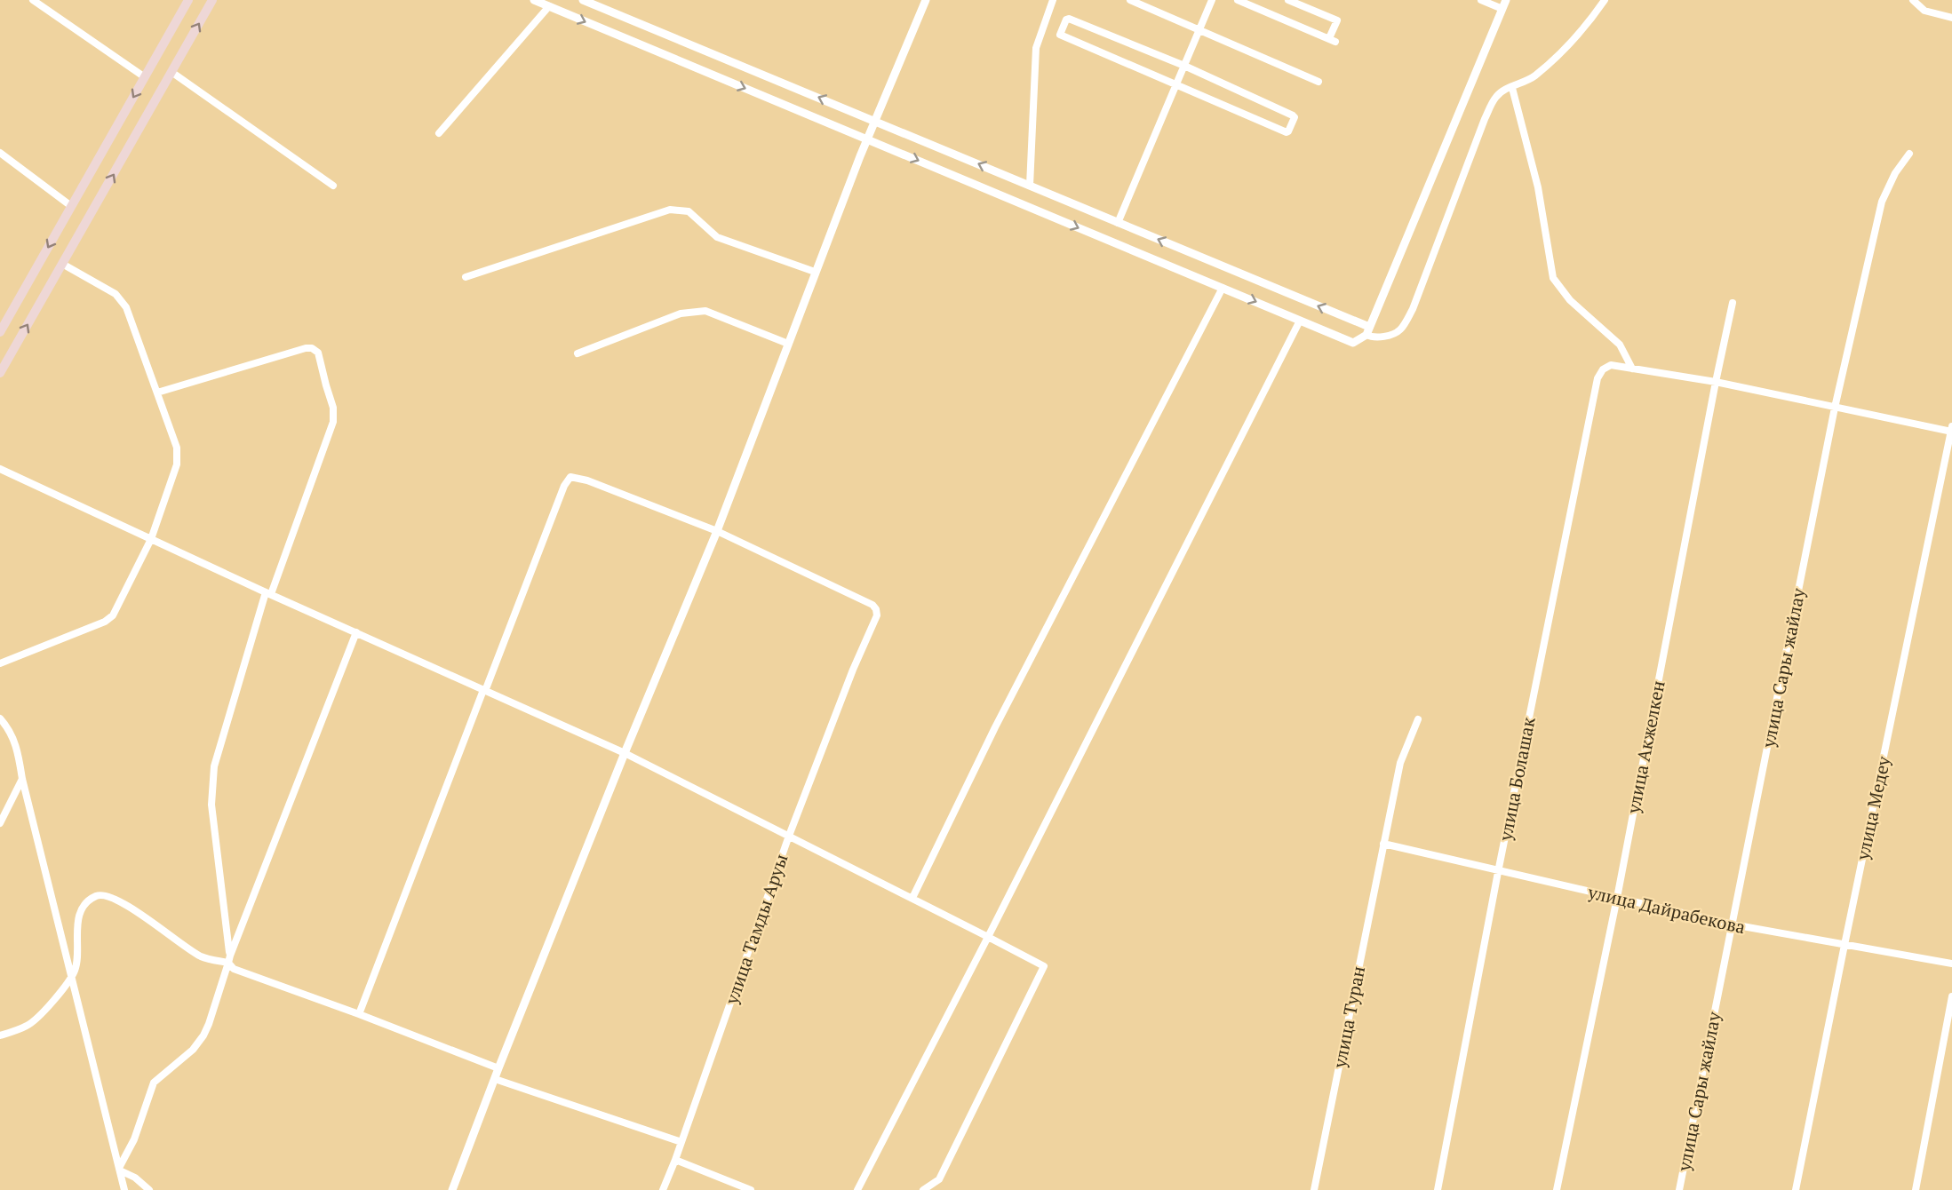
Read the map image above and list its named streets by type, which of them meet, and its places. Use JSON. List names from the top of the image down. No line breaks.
{"streets":{"street":["улица Сары жайлау","улица Акжелкен","улица Болашак","улица Медеу","улица Дайрабекова","улица Тамды Аруы","улица Туран"]},"crossings":[["улица Сары жайлау","улица Дайрабекова"],["улица Акжелкен","улица Дайрабекова"],["улица Болашак","улица Дайрабекова"],["улица Медеу","улица Дайрабекова"],["улица Дайрабекова","улица Туран"]]}
